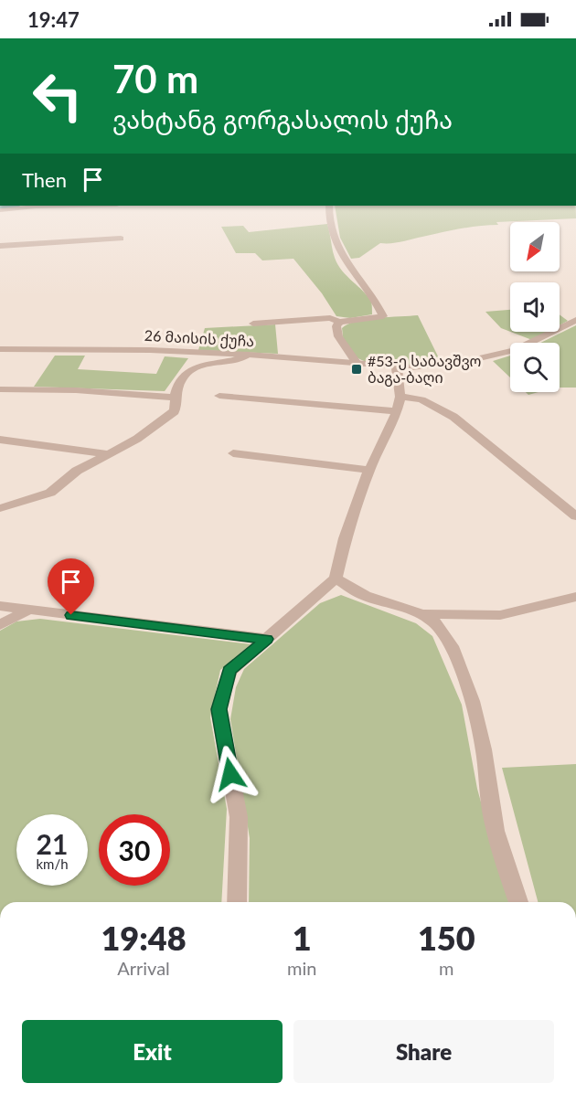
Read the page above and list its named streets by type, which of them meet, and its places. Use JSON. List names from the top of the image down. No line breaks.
{"streets":{"street":["26 მაისის ქუჩა"]},"places":{"transit":["#53-ე საბავშვო ბაგა-ბაღი"]},"north":"bottom left","page":{"status":"19:47","turn":["70 m","ვახტანგ გორგასალის ქუჩა"],"then":"Then","speed":"21 km/h","limit":"30","eta":["19:48","Arrival","1","min","150","m"],"buttons":["Exit","Share"]}}
